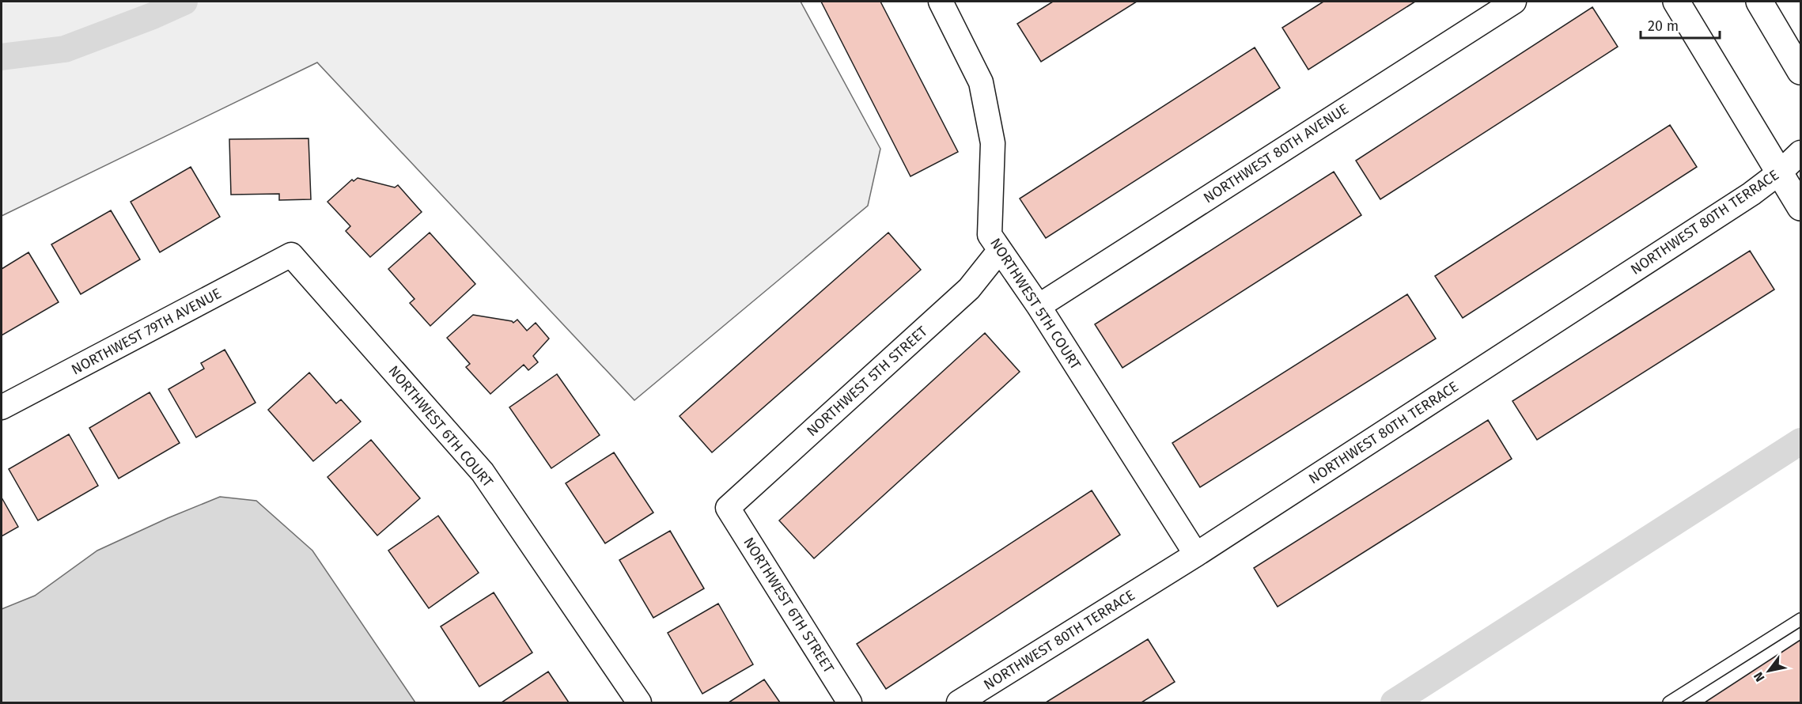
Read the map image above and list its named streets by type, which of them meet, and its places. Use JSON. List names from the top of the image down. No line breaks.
{"streets":{"street":["NORTHWEST 80TH AVENUE","NORTHWEST 80TH TERRACE","NORTHWEST 5TH COURT","NORTHWEST 79TH AVENUE","NORTHWEST 5TH STREET","NORTHWEST 6TH COURT","NORTHWEST 6TH STREET"]},"crossings":[["NORTHWEST 80TH AVENUE","NORTHWEST 5TH COURT"],["NORTHWEST 80TH TERRACE","NORTHWEST 5TH COURT"],["NORTHWEST 5TH COURT","NORTHWEST 5TH STREET"],["NORTHWEST 79TH AVENUE","NORTHWEST 6TH COURT"],["NORTHWEST 5TH STREET","NORTHWEST 6TH STREET"]],"scale_bar":"20 m","north":"bottom left"}
